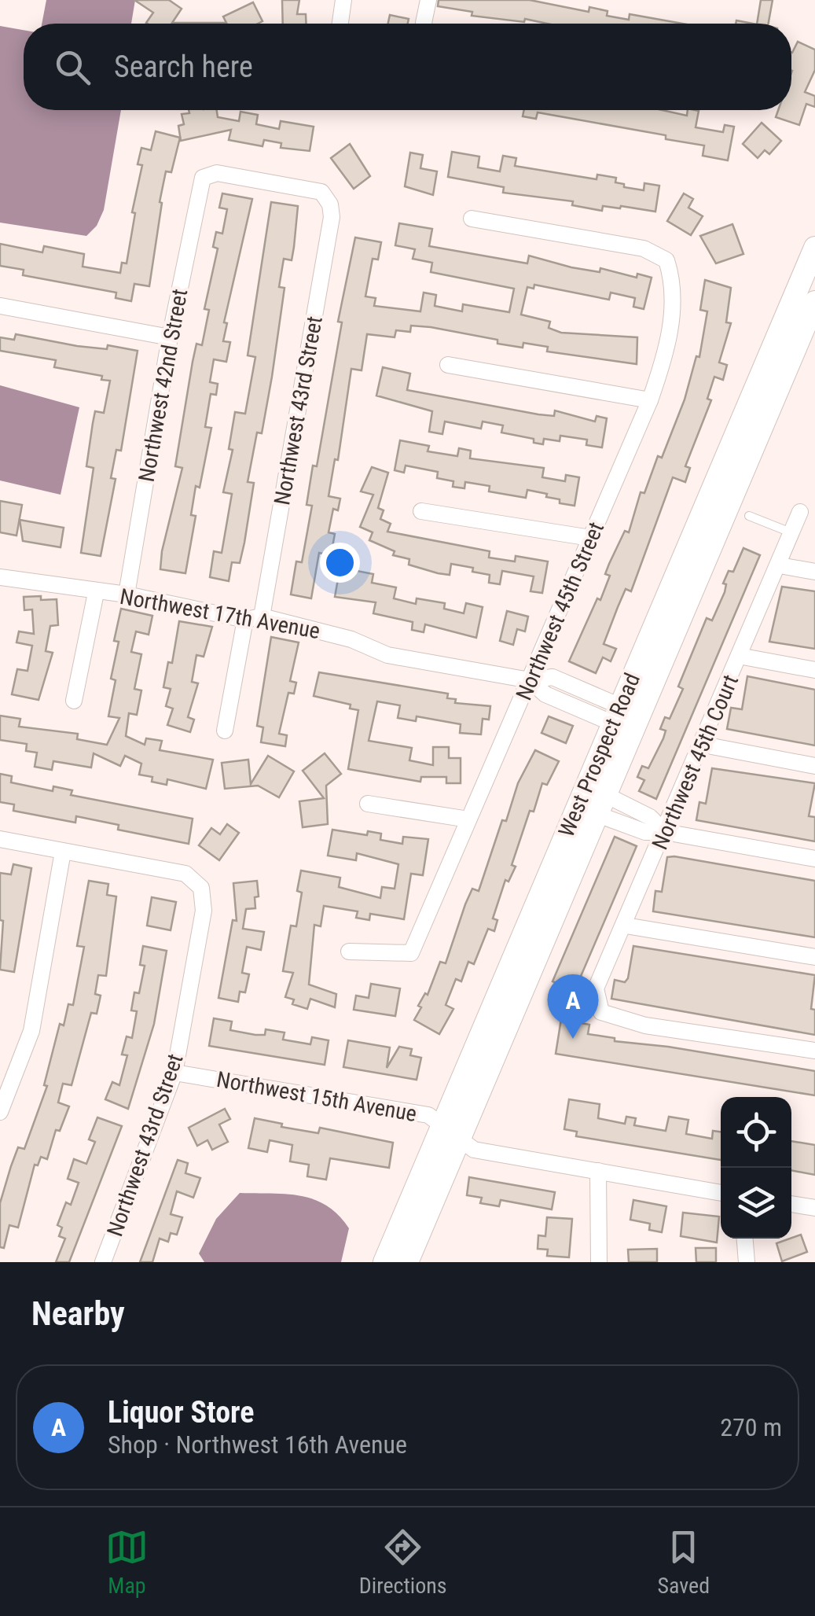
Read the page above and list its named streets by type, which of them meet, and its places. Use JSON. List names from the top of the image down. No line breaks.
{"streets":{"main road":["West Prospect Road"],"street":["Northwest 42nd Street","Northwest 43rd Street","Northwest 45th Street","Northwest 17th Avenue","Northwest 45th Court","Northwest 15th Avenue"]},"crossings":[["Northwest 42nd Street","Northwest 43rd Street"],["Northwest 42nd Street","Northwest 17th Avenue"],["Northwest 43rd Street","Northwest 17th Avenue"],["Northwest 43rd Street","Northwest 15th Avenue"],["Northwest 45th Street","Northwest 17th Avenue"],["Northwest 17th Avenue","West Prospect Road"],["West Prospect Road","Northwest 15th Avenue"]],"page":{"search":"Search here","pins":"A","heading":"Nearby","list":[{"mark":"A","name":"Liquor Store","note":"Shop · Northwest 16th Avenue","value":"270 m"}],"nav":["Map","Directions","Saved"]}}
